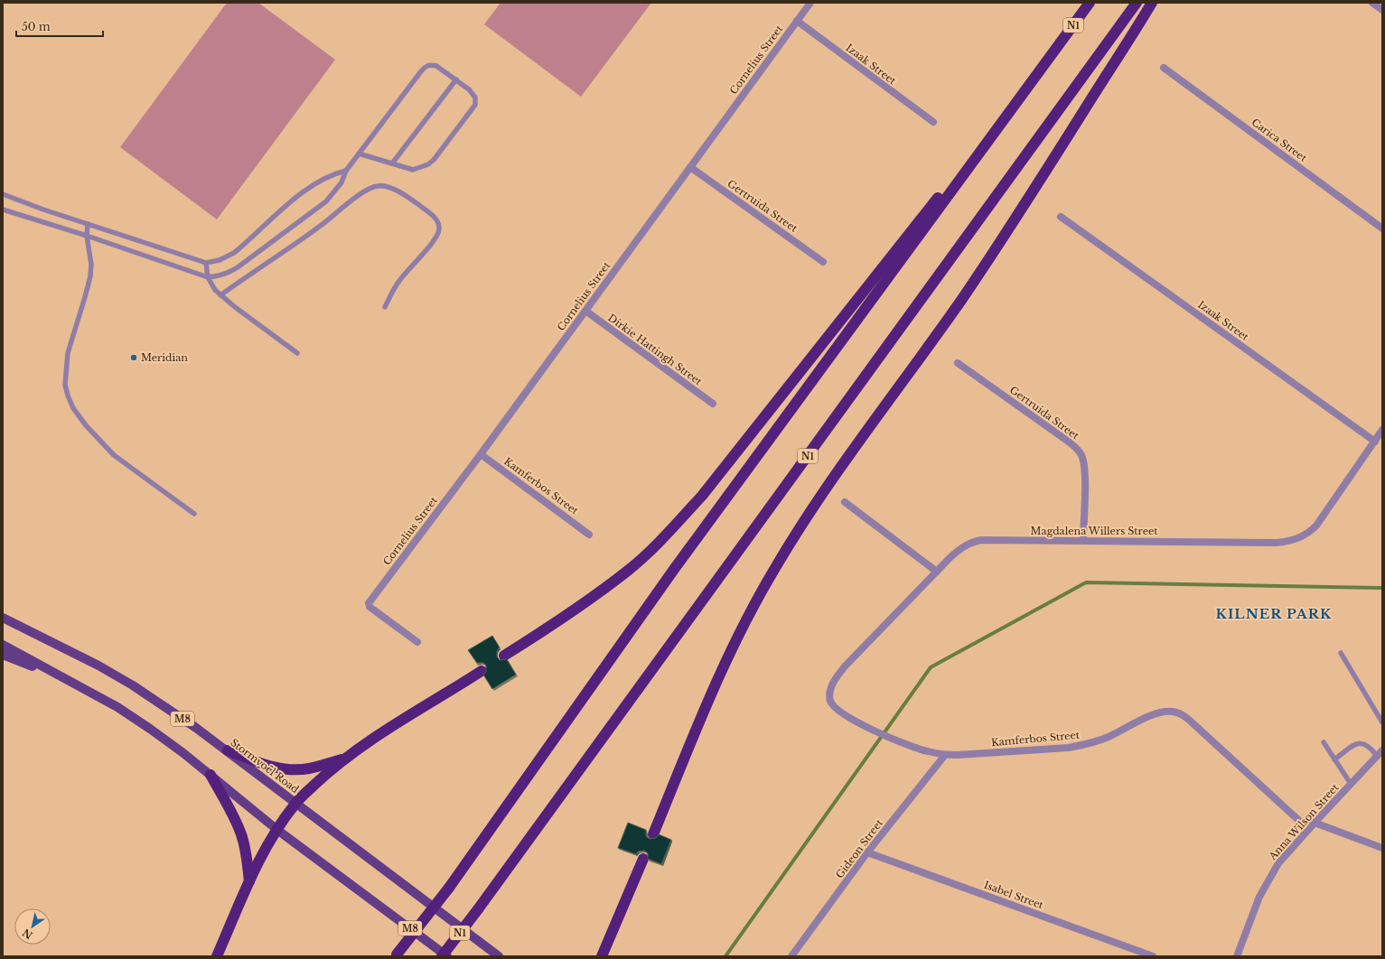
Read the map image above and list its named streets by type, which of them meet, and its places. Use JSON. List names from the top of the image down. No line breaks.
{"streets":{"highway":["N1"],"main road":["M8","Stormvoël Road"],"street":["Cornelius Street","Izaak Street","Carica Street","Gertruida Street","Dirkie Hattingh Street","Kamferbos Street","Magdalena Willers Street","Anna Wilson Street","Gideon Street","Isabel Street"]},"crossings":[["Cornelius Street","Izaak Street"],["Cornelius Street","Gertruida Street"],["Cornelius Street","Dirkie Hattingh Street"],["Cornelius Street","Kamferbos Street"],["Izaak Street","Magdalena Willers Street"],["Gertruida Street","Magdalena Willers Street"],["Kamferbos Street","Magdalena Willers Street"],["Kamferbos Street","Anna Wilson Street"],["Kamferbos Street","Gideon Street"],["Gideon Street","Isabel Street"]],"districts":["KILNER PARK"],"places":["Meridian"],"scale_bar":"50 m","north":"bottom left"}
